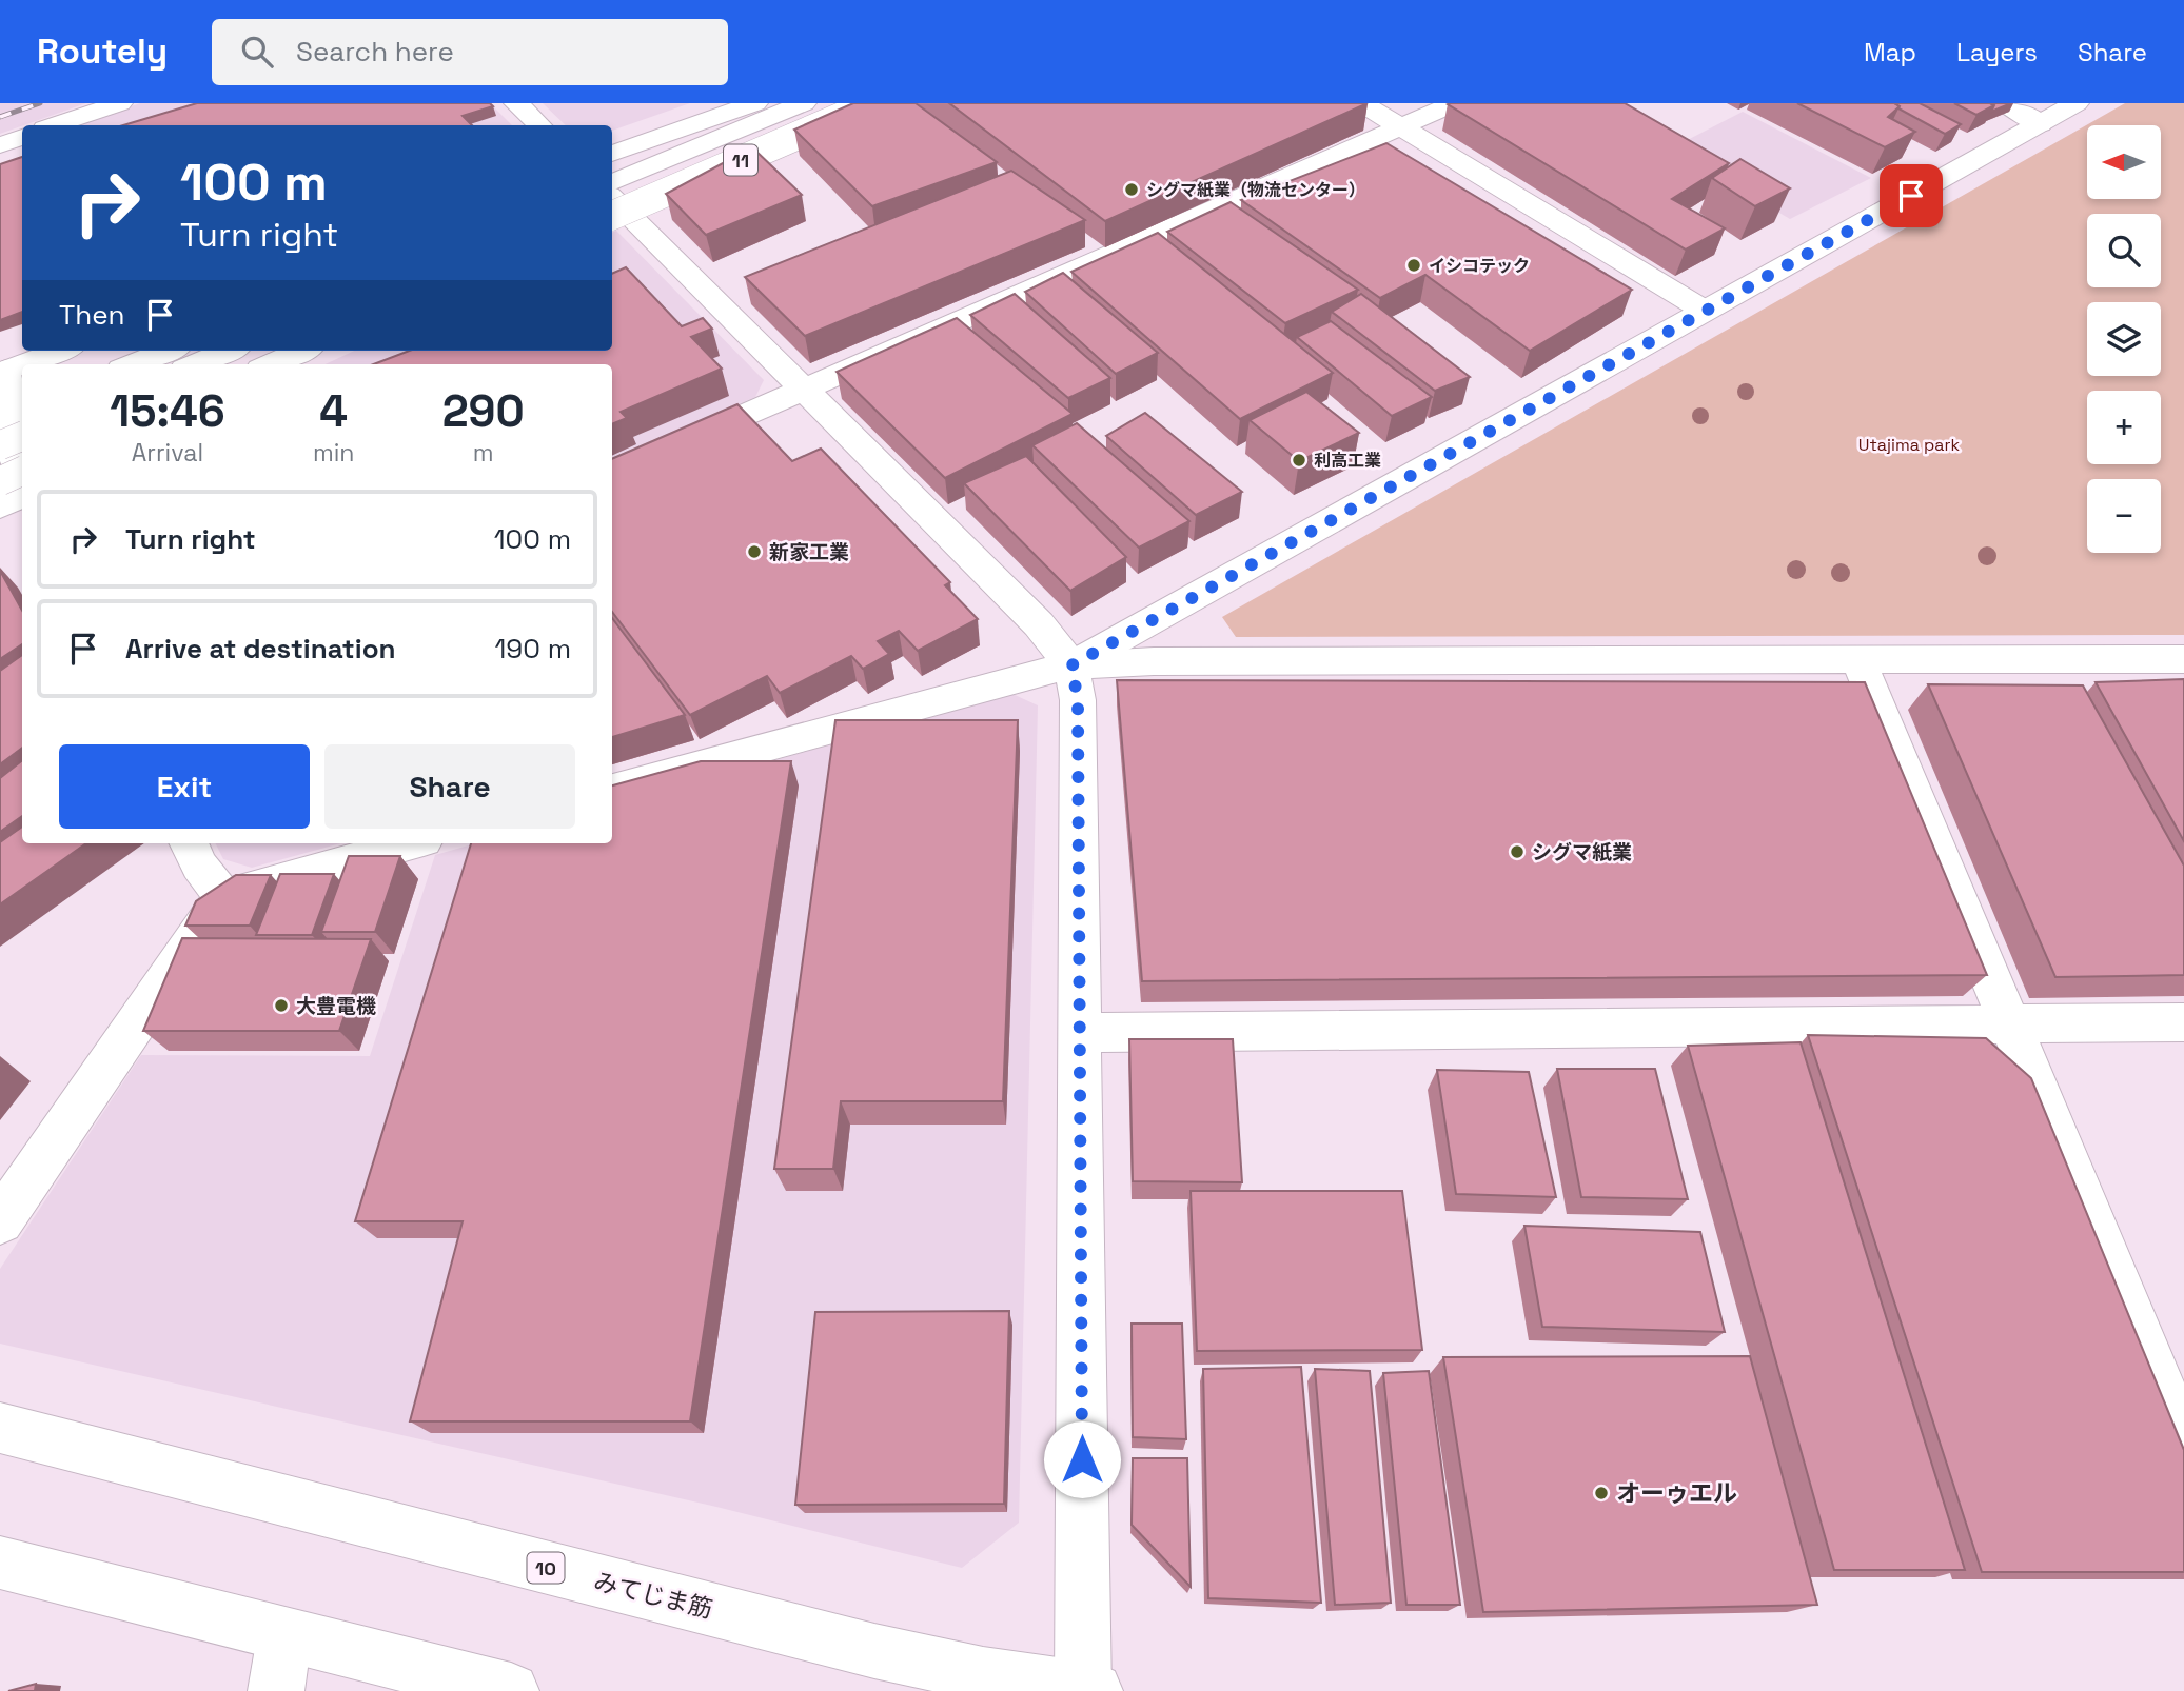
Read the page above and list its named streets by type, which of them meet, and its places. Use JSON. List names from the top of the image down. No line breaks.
{"streets":{"main road":["11","10","みてじま筋"]},"parks":["Utajima park"],"places":["シグマ紙業（物流センター）","イシコテック","利高工業","新家工業","シグマ紙業","大豊電機","オーゥエル"],"north":"left","page":{"header":"Routely","search":"Search here","nav":["Map","Layers","Share"],"map_buttons":["+","−"],"turn":["100 m","Turn right"],"then":"Then","eta":["15:46","Arrival","4","min","290","m"],"list":[{"name":"Turn right","value":"100 m"},{"name":"Arrive at destination","value":"190 m"}],"buttons":["Exit","Share"]}}
